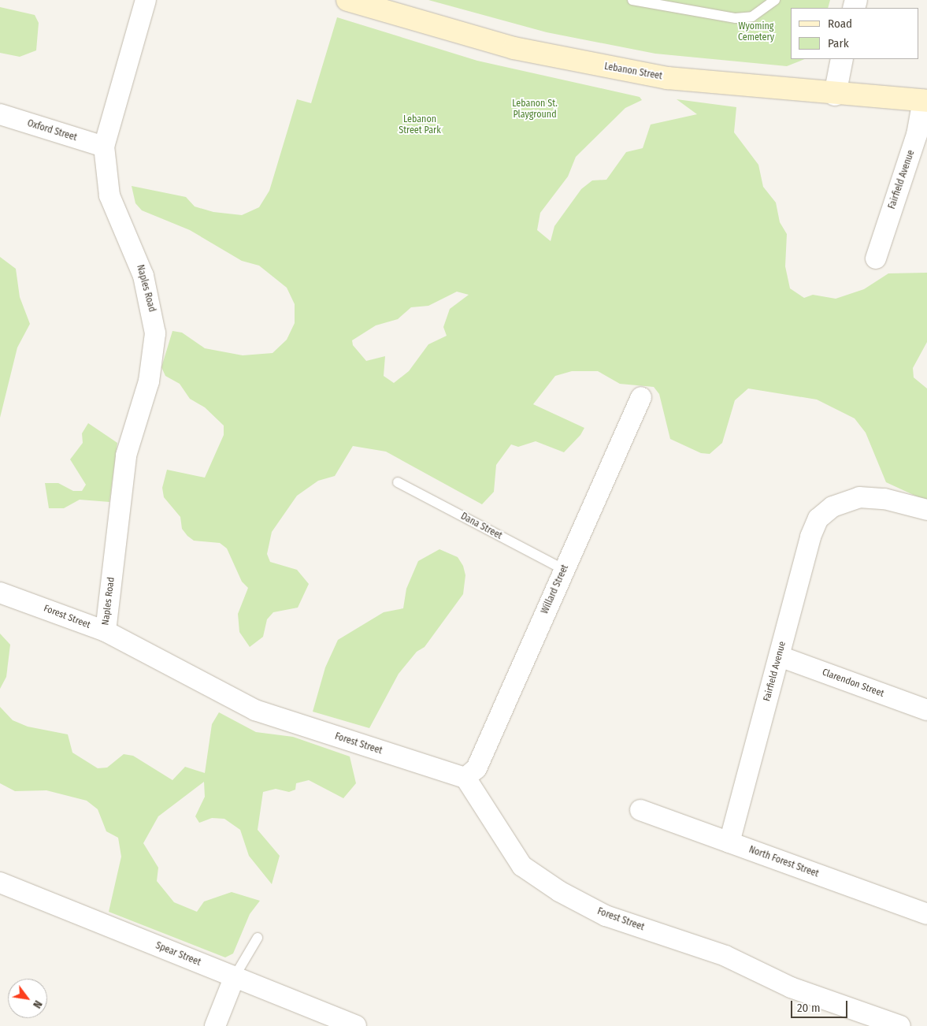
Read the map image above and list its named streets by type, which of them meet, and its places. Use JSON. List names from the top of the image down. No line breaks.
{"streets":{"main road":["Lebanon Street"],"street":["Oxford Street","Fairfield Avenue","Naples Road","Willard Street","Forest Street","Clarendon Street","North Forest Street","Spear Street"],"lane":["Dana Street"]},"crossings":[["Lebanon Street","Fairfield Avenue"],["Oxford Street","Naples Road"],["Fairfield Avenue","Clarendon Street"],["Fairfield Avenue","North Forest Street"],["Naples Road","Forest Street"],["Dana Street","Willard Street"],["Willard Street","Forest Street"]],"parks":["Wyoming Cemetery","Lebanon St. Playground","Lebanon Street Park"],"legend":["Road","Park"],"scale_bar":"20 m","north":"bottom right"}
